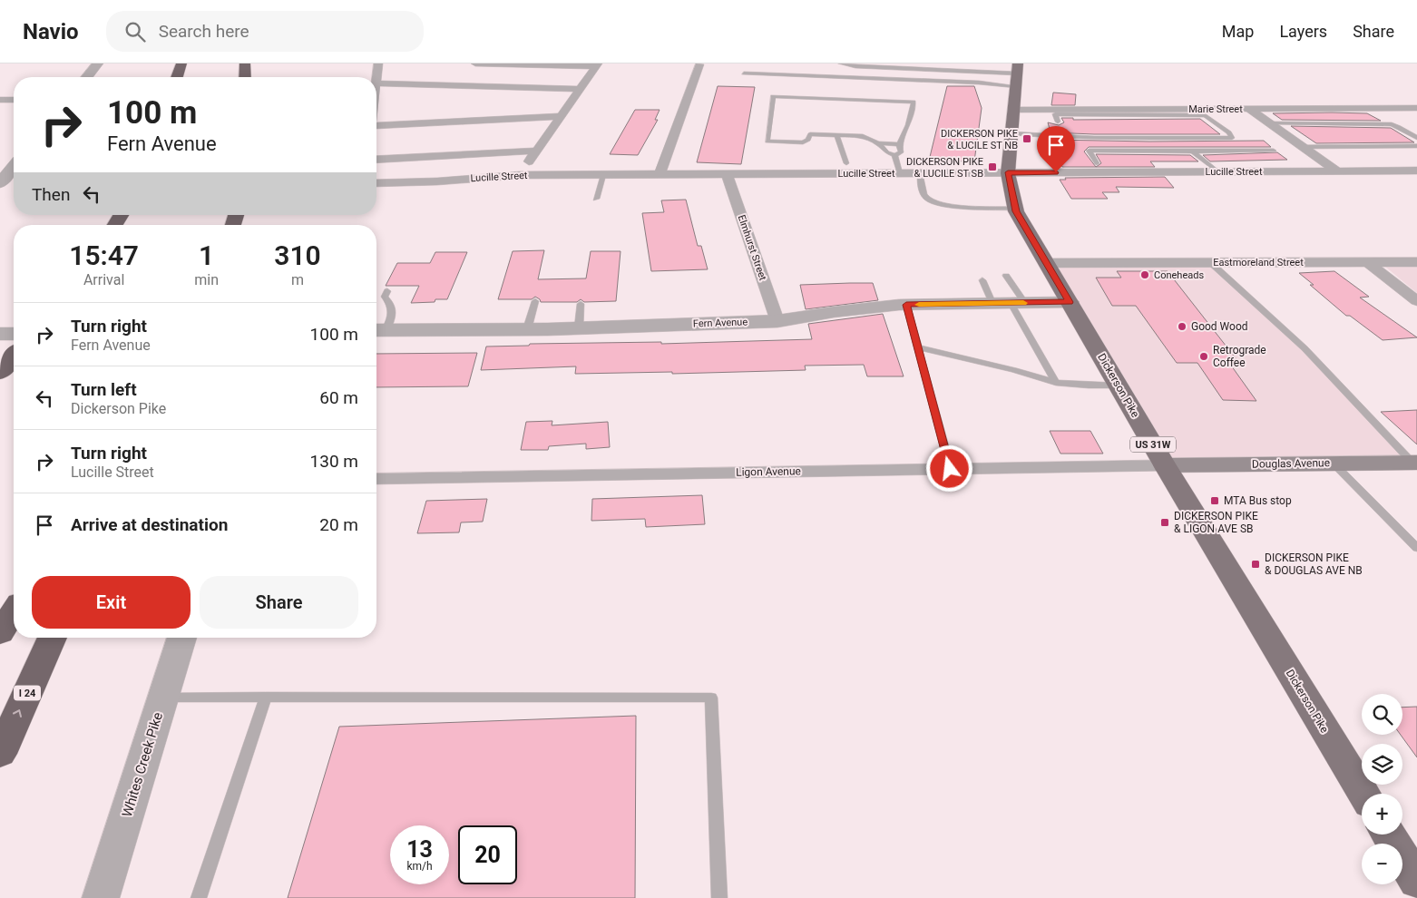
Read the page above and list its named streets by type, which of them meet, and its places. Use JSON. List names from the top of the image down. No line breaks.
{"streets":{"highway":["I 24"],"main road":["Dickerson Pike","US 31W","Douglas Avenue"],"street":["Marie Street","Lucille Street","Elmhurst Street","Eastmoreland Street","Fern Avenue","Ligon Avenue","Whites Creek Pike"]},"crossings":[["Marie Street","Dickerson Pike"],["Lucille Street","Elmhurst Street"],["Lucille Street","Dickerson Pike"],["Elmhurst Street","Fern Avenue"],["Eastmoreland Street","Dickerson Pike"],["Fern Avenue","Dickerson Pike"],["Dickerson Pike","Douglas Avenue"],["Dickerson Pike","Ligon Avenue"],["Douglas Avenue","Ligon Avenue"]],"places":{"transit":["DICKERSON PIKE & LUCILE ST NB","DICKERSON PIKE & LUCILE ST SB","MTA Bus stop","DICKERSON PIKE & LIGON AVE SB","DICKERSON PIKE & DOUGLAS AVE NB"],"other":["Coneheads","Good Wood","Retrograde Coffee"]},"page":{"header":"Navio","search":"Search here","nav":["Map","Layers","Share"],"turn":["100 m","Fern Avenue"],"then":"Then","eta":["15:47","Arrival","1","min","310","m"],"list":[{"name":"Turn right","note":"Fern Avenue","value":"100 m"},{"name":"Turn left","note":"Dickerson Pike","value":"60 m"},{"name":"Turn right","note":"Lucille Street","value":"130 m"},{"name":"Arrive at destination","value":"20 m"}],"buttons":["Exit","Share"],"map_buttons":["+","−"],"speed":"13 km/h","limit":"20"}}
